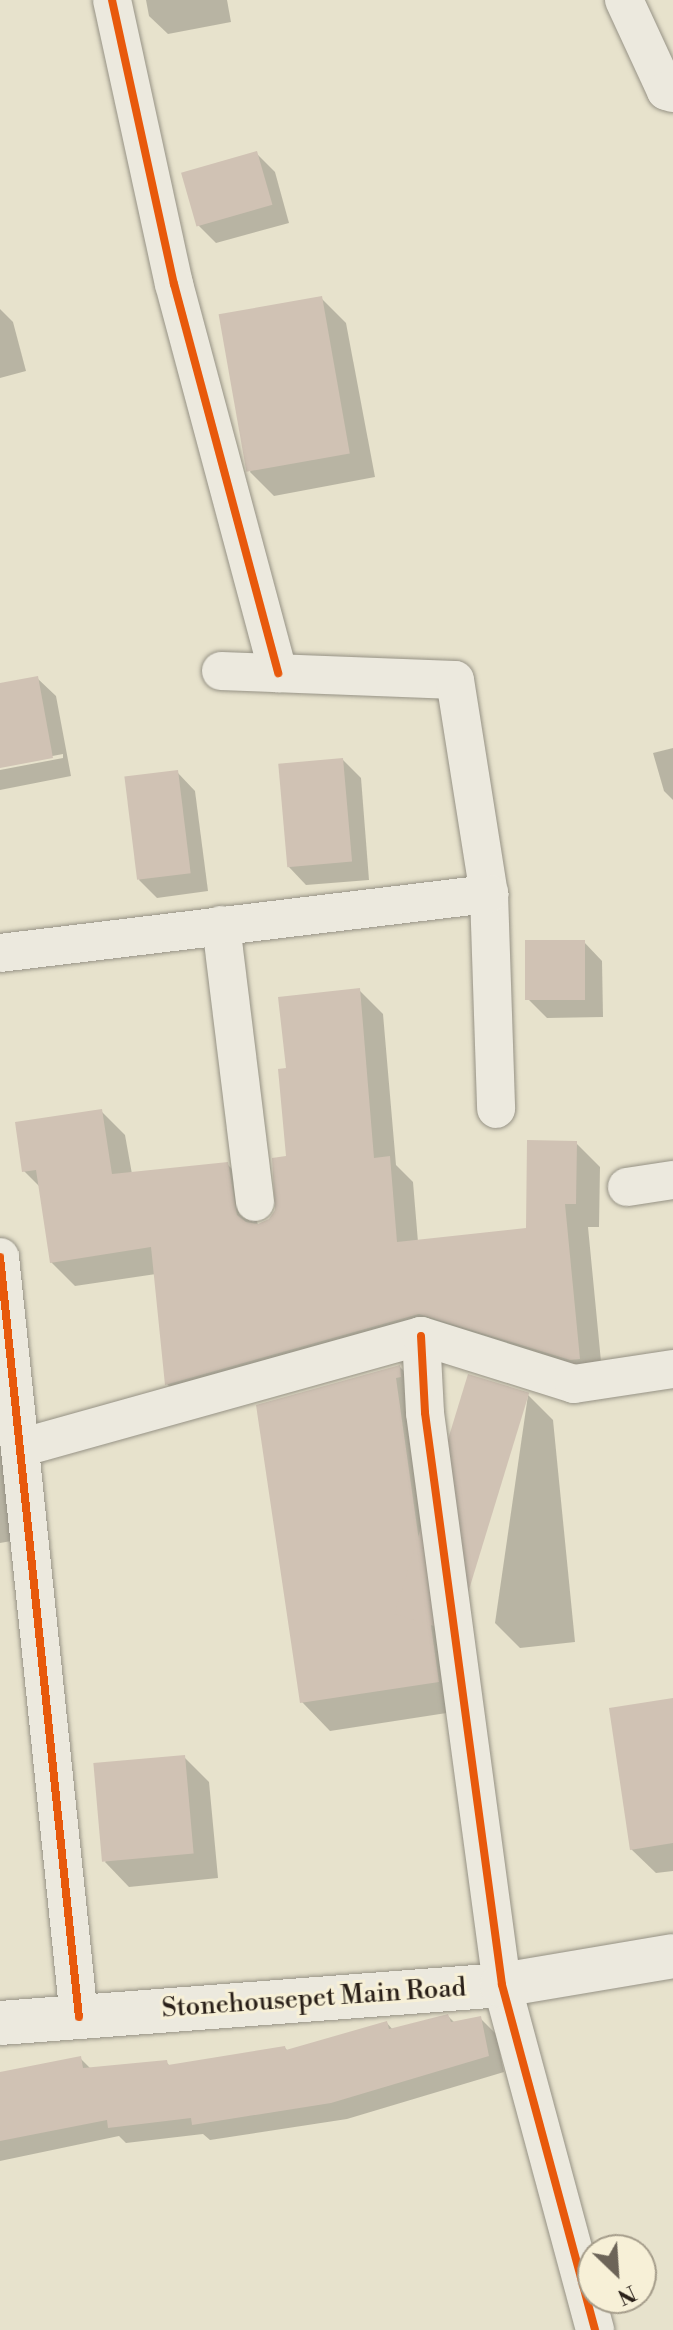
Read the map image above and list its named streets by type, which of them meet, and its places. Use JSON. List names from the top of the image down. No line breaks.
{"streets":{"main road":["Stonehousepet Main Road"]},"north":"bottom right"}
